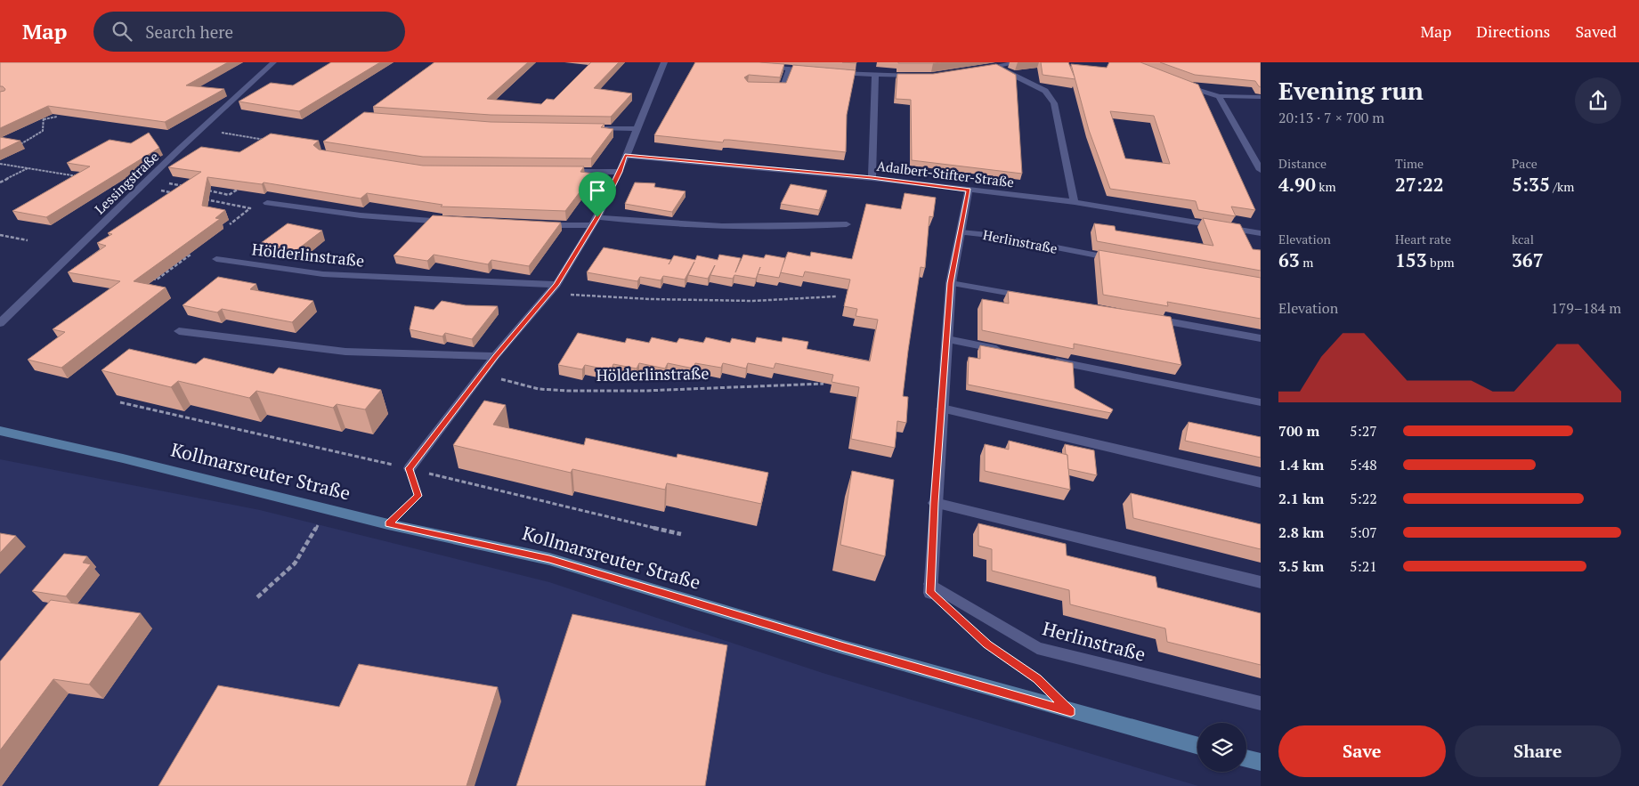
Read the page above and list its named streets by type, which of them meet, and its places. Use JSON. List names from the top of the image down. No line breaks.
{"streets":{"main road":["Kollmarsreuter Straße"],"street":["Adalbert-Stifter-Straße","Lessingstraße","Herlinstraße","Hölderlinstraße"]},"crossings":[["Adalbert-Stifter-Straße","Herlinstraße"]],"page":{"header":"Map","search":"Search here","nav":["Map","Directions","Saved"],"heading":["Evening run","20:13 · 7 × 700 m"],"stats":[["Distance","4.90 km"],["Time","27:22"],["Pace","5:35 /km"],["Elevation","63 m"],["Heart rate","153 bpm"],["kcal","367"]],"chart":["Elevation","179–184 m"],"list":[{"name":"700 m","note":"5:27"},{"name":"1.4 km","note":"5:48"},{"name":"2.1 km","note":"5:22"},{"name":"2.8 km","note":"5:07"},{"name":"3.5 km","note":"5:21"}],"buttons":["Save","Share"]}}
